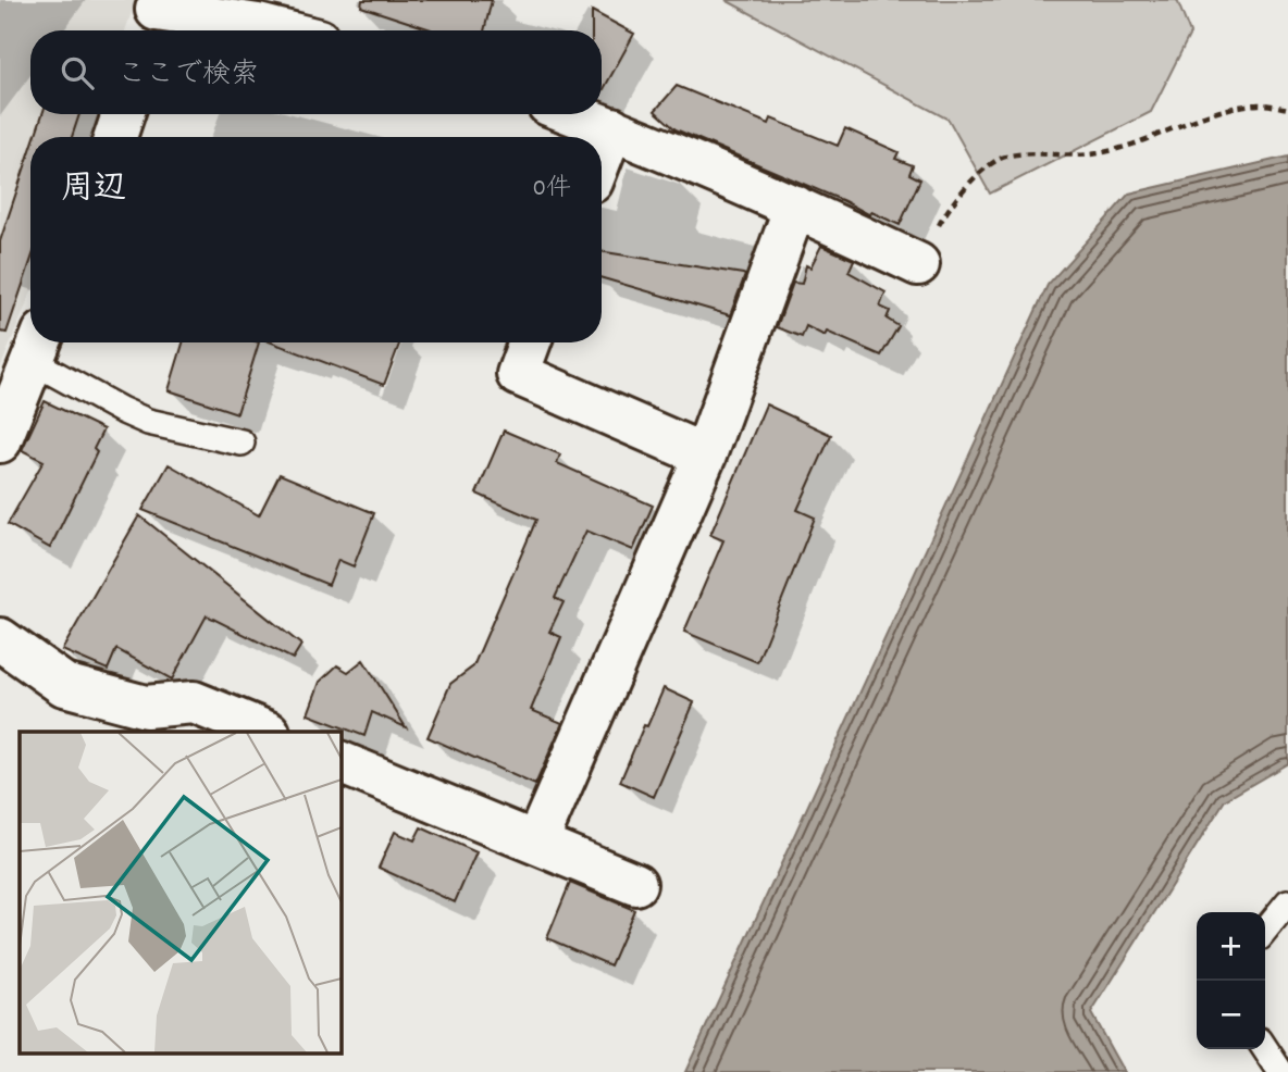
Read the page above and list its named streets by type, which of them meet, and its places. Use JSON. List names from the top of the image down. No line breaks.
{"page":{"search":"ここで検索","heading":["周辺","0件"],"map_buttons":["+","−"]}}
